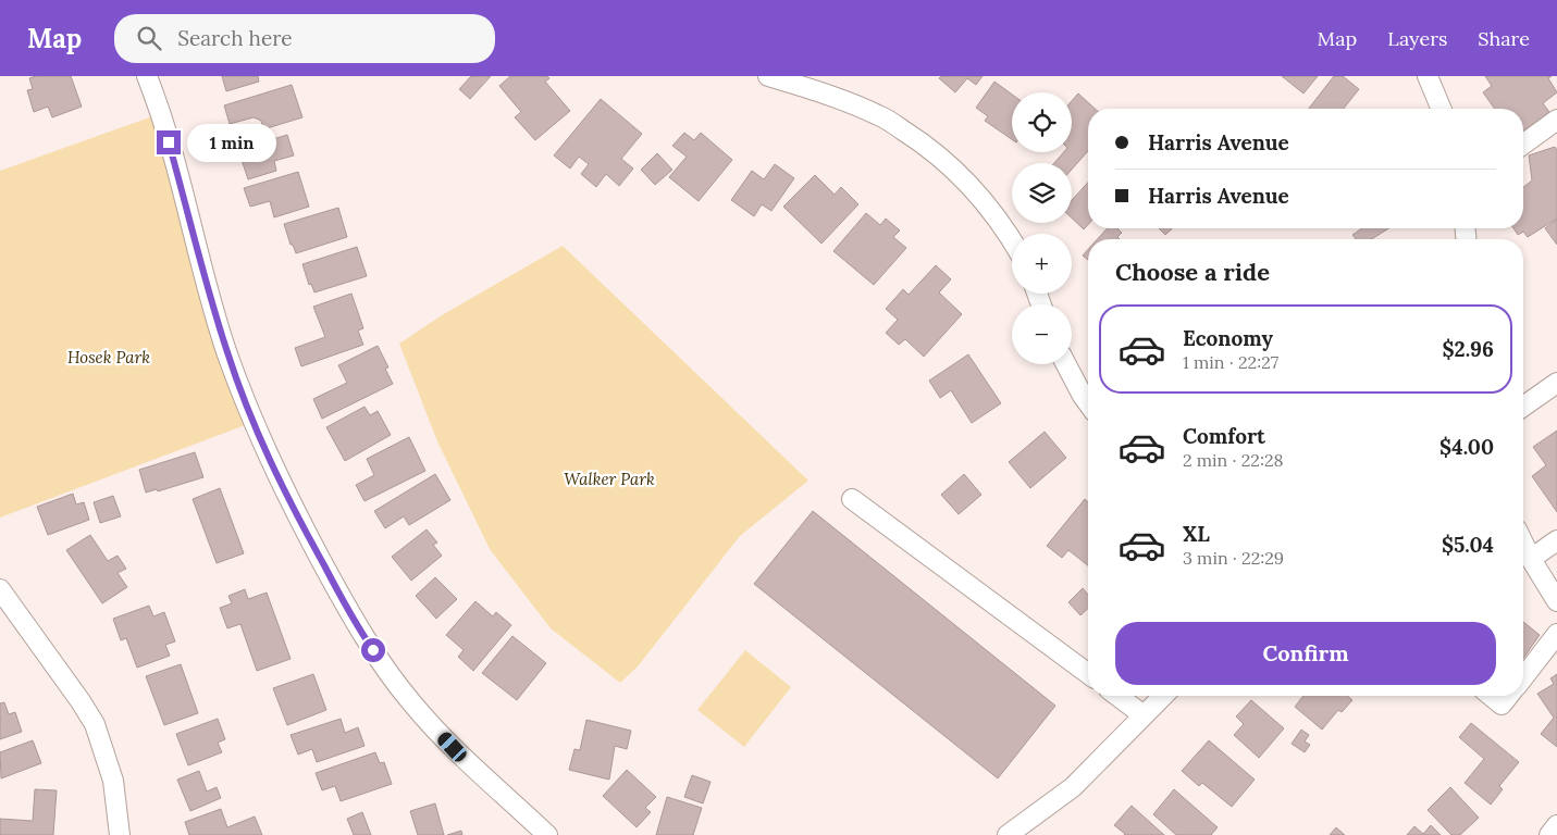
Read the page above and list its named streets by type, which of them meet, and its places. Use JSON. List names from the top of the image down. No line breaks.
{"parks":["Hosek Park","Walker Park"],"page":{"header":"Map","search":"Search here","nav":["Map","Layers","Share"],"map_buttons":["+","−"],"banner":["Harris Avenue","Harris Avenue"],"bubble":"1 min","heading":"Choose a ride","list":[{"name":"Economy","note":"1 min · 22:27","value":"$2.96"},{"name":"Comfort","note":"2 min · 22:28","value":"$4.00"},{"name":"XL","note":"3 min · 22:29","value":"$5.04"}],"buttons":"Confirm"}}
